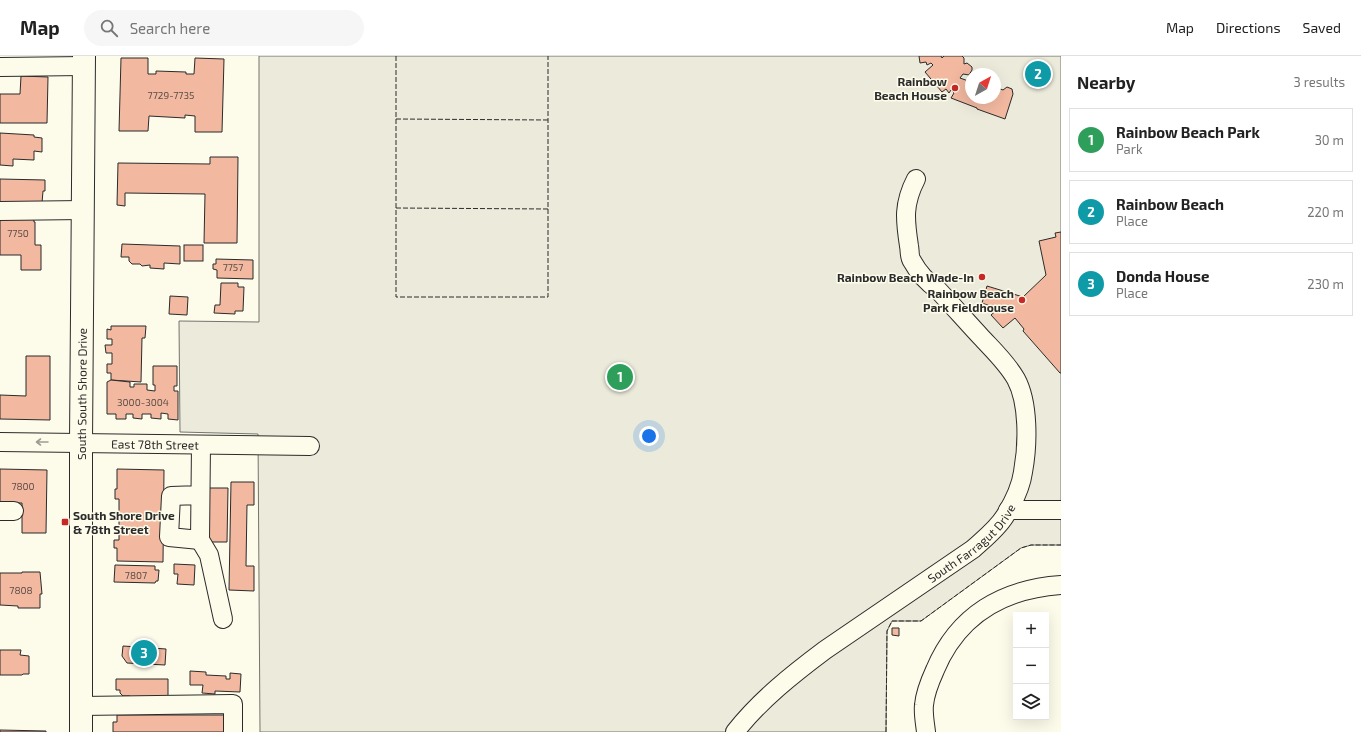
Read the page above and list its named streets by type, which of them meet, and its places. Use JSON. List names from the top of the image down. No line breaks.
{"streets":{"main road":["South South Shore Drive"],"street":["East 78th Street","South Farragut Drive"]},"crossings":[["South South Shore Drive","East 78th Street"]],"places":{"other":["Rainbow Beach House","Rainbow Beach Wade-In","Rainbow Beach Park Fieldhouse"],"transit":["South Shore Drive & 78th Street"]},"house_numbers":["7729-7735","7750","7757","3000-3004","7800","7807","7808"],"north":"top right","page":{"header":"Map","search":"Search here","nav":["Map","Directions","Saved"],"heading":["Nearby","3 results"],"pins":["2","1","3"],"list":[{"mark":"1","name":"Rainbow Beach Park","note":"Park","value":"30 m"},{"mark":"2","name":"Rainbow Beach","note":"Place","value":"220 m"},{"mark":"3","name":"Donda House","note":"Place","value":"230 m"}],"map_buttons":["+","−"]}}
